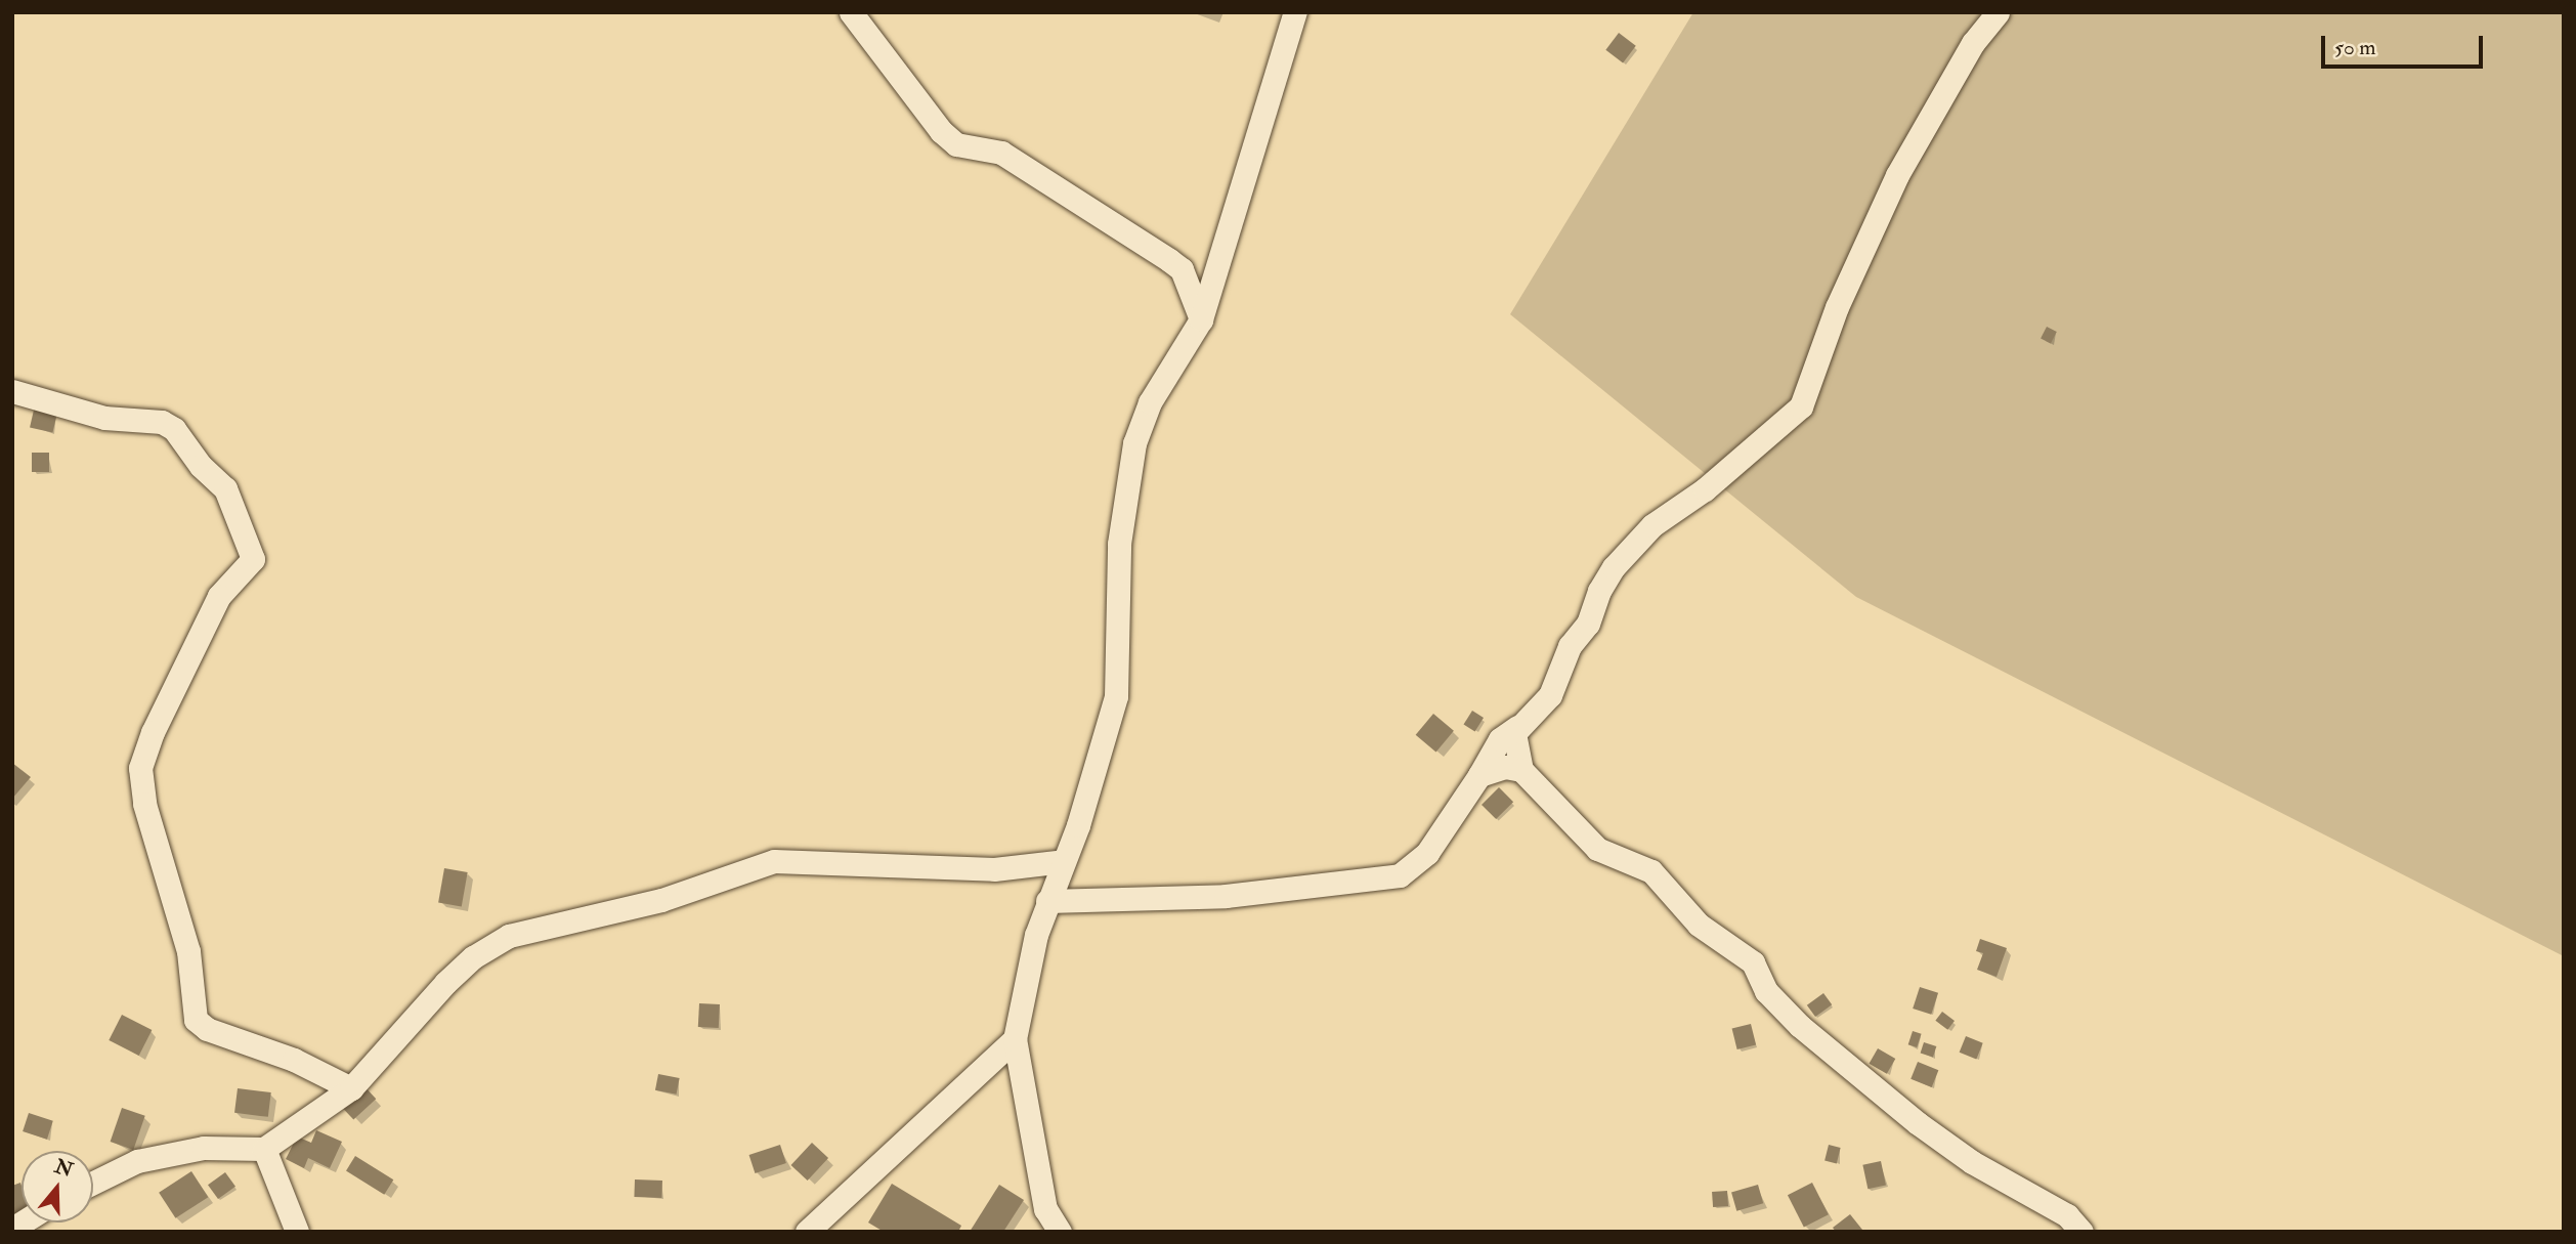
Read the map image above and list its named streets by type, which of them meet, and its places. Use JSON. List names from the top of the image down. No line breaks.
{"scale_bar":"50 m","north":"top"}
